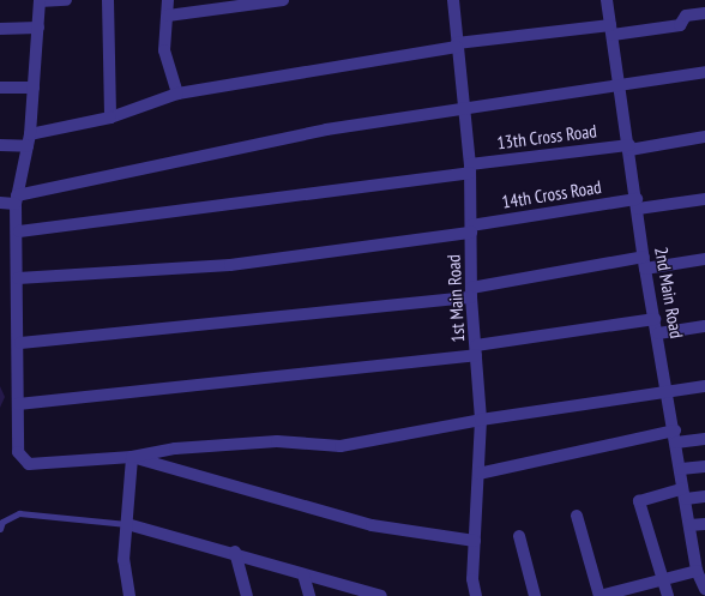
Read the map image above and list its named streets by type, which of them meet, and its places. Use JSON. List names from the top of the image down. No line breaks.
{"streets":{"street":["13th Cross Road","14th Cross Road","2nd Main Road","1st Main Road"]},"crossings":[["13th Cross Road","2nd Main Road"],["13th Cross Road","1st Main Road"],["14th Cross Road","2nd Main Road"],["14th Cross Road","1st Main Road"]]}
